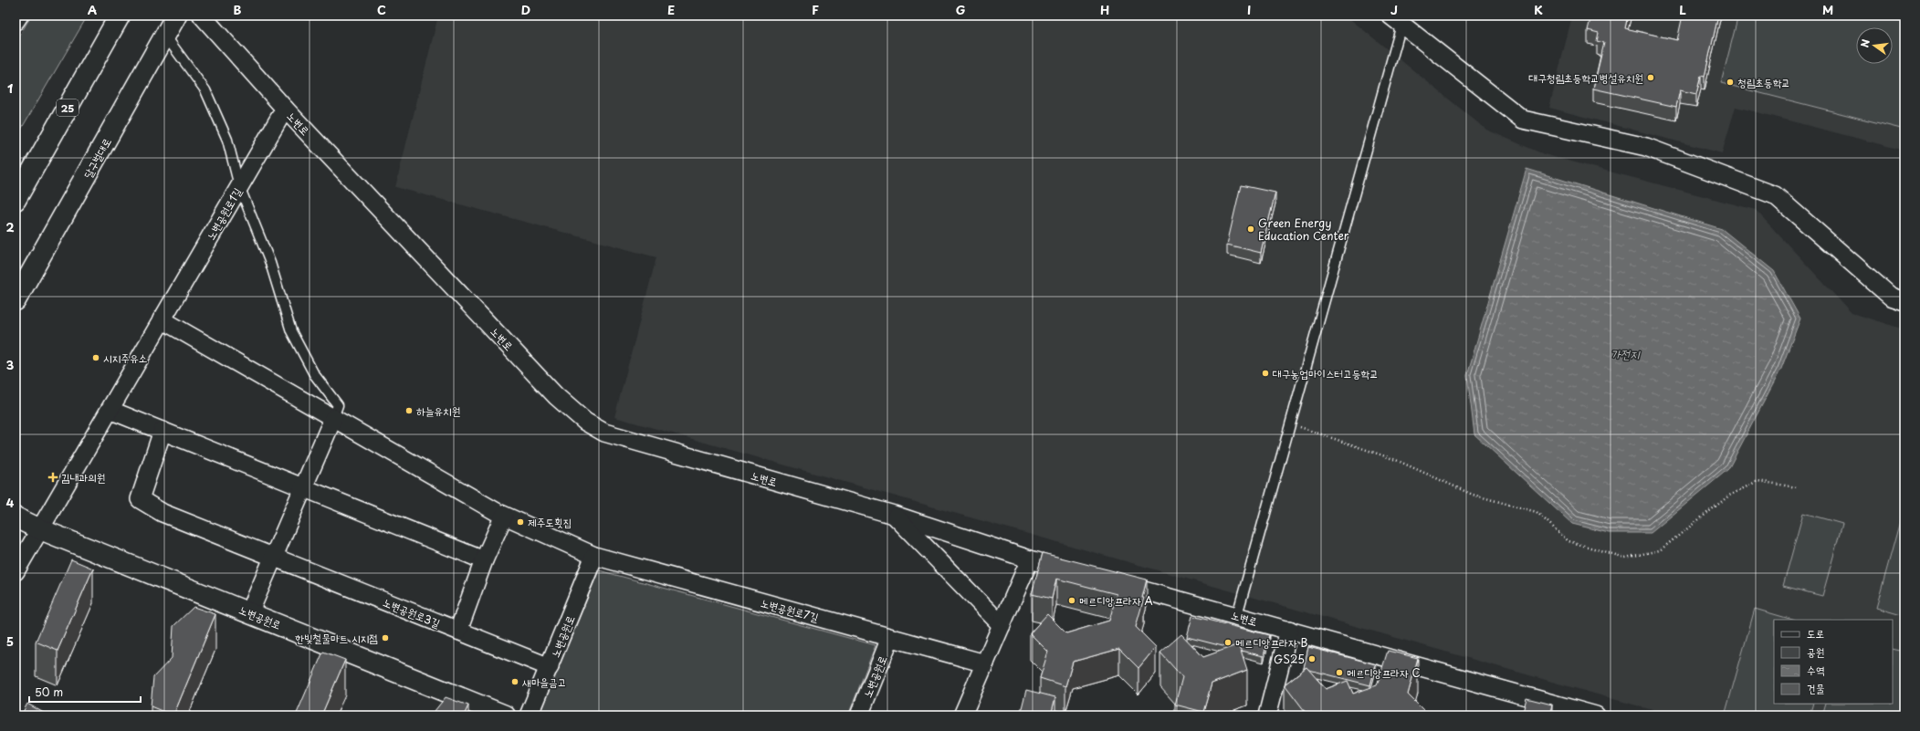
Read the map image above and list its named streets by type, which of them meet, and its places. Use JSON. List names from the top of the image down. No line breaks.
{"streets":{"main road":["25","달구벌대로","노변공원로"],"street":["노변로","노변공원로1길","노변공원로7길","노변공원로3길"]},"crossings":[["노변로","노변공원로1길"],["노변공원로1길","노변공원로"],["노변공원로7길","노변공원로"],["노변공원로3길","노변공원로"]],"water":["가전지"],"places":{"other":["대구청림초등학교병설유치원","청림초등학교","Green Energy Education Center","시지주유소","대구농업마이스터고등학교","하늘유치원","제주도횟집","메르디앙프라자 A","한빛철물마트 시지점","메르디앙프라자 B","GS25","메르디앙프라자 C","새마을금고"],"health":["김내과의원"]},"legend":["도로","공원","수역","건물"],"scale_bar":"50 m","north":"left","grid":{"columns":["A","B","C","D","E","F","G","H","I","J","K","L","M"],"rows":["1","2","3","4","5"]}}
